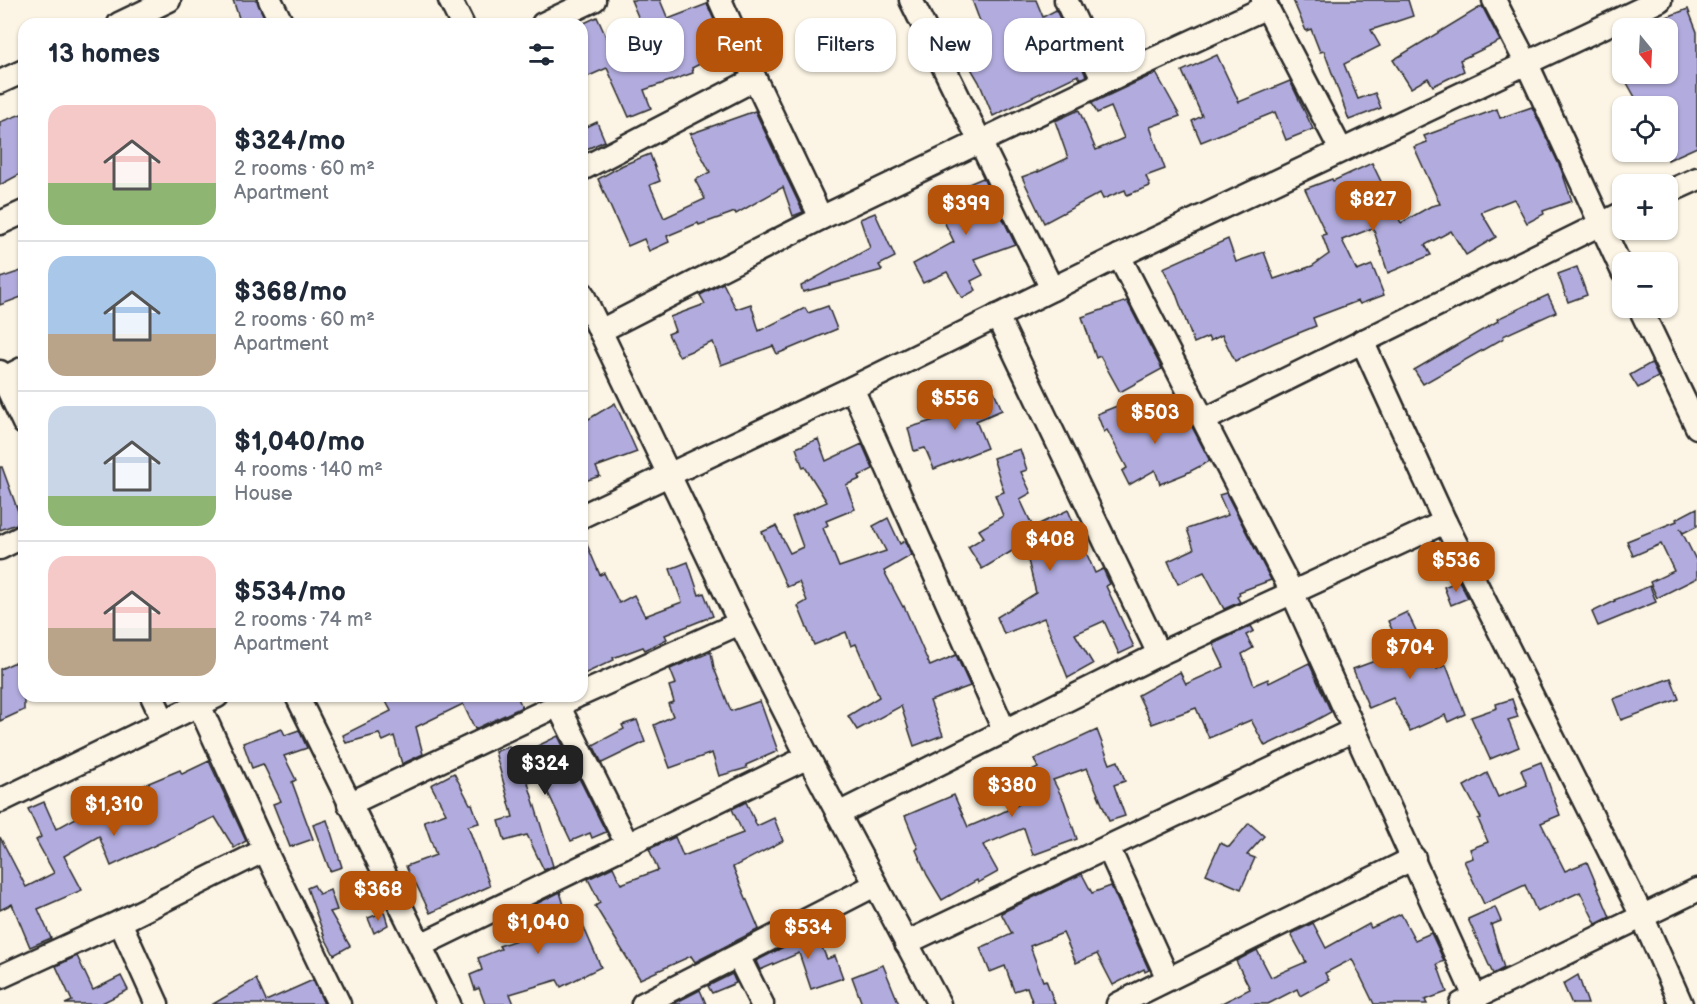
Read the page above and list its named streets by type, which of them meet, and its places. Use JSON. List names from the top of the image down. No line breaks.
{"north":"bottom","page":{"map_buttons":["+","−"],"chip":["Buy","Rent","Filters","New","Apartment"],"heading":"13 homes","list":[{"name":"$324/mo","note":"2 rooms · 60 m² · Apartment"},{"name":"$368/mo","note":"2 rooms · 60 m² · Apartment"},{"name":"$1,040/mo","note":"4 rooms · 140 m² · House"},{"name":"$534/mo","note":"2 rooms · 74 m² · Apartment"}],"price":["$827","$399","$556","$503","$408","$536","$704","$324","$380","$1,310","$368","$1,040","$534"]}}
